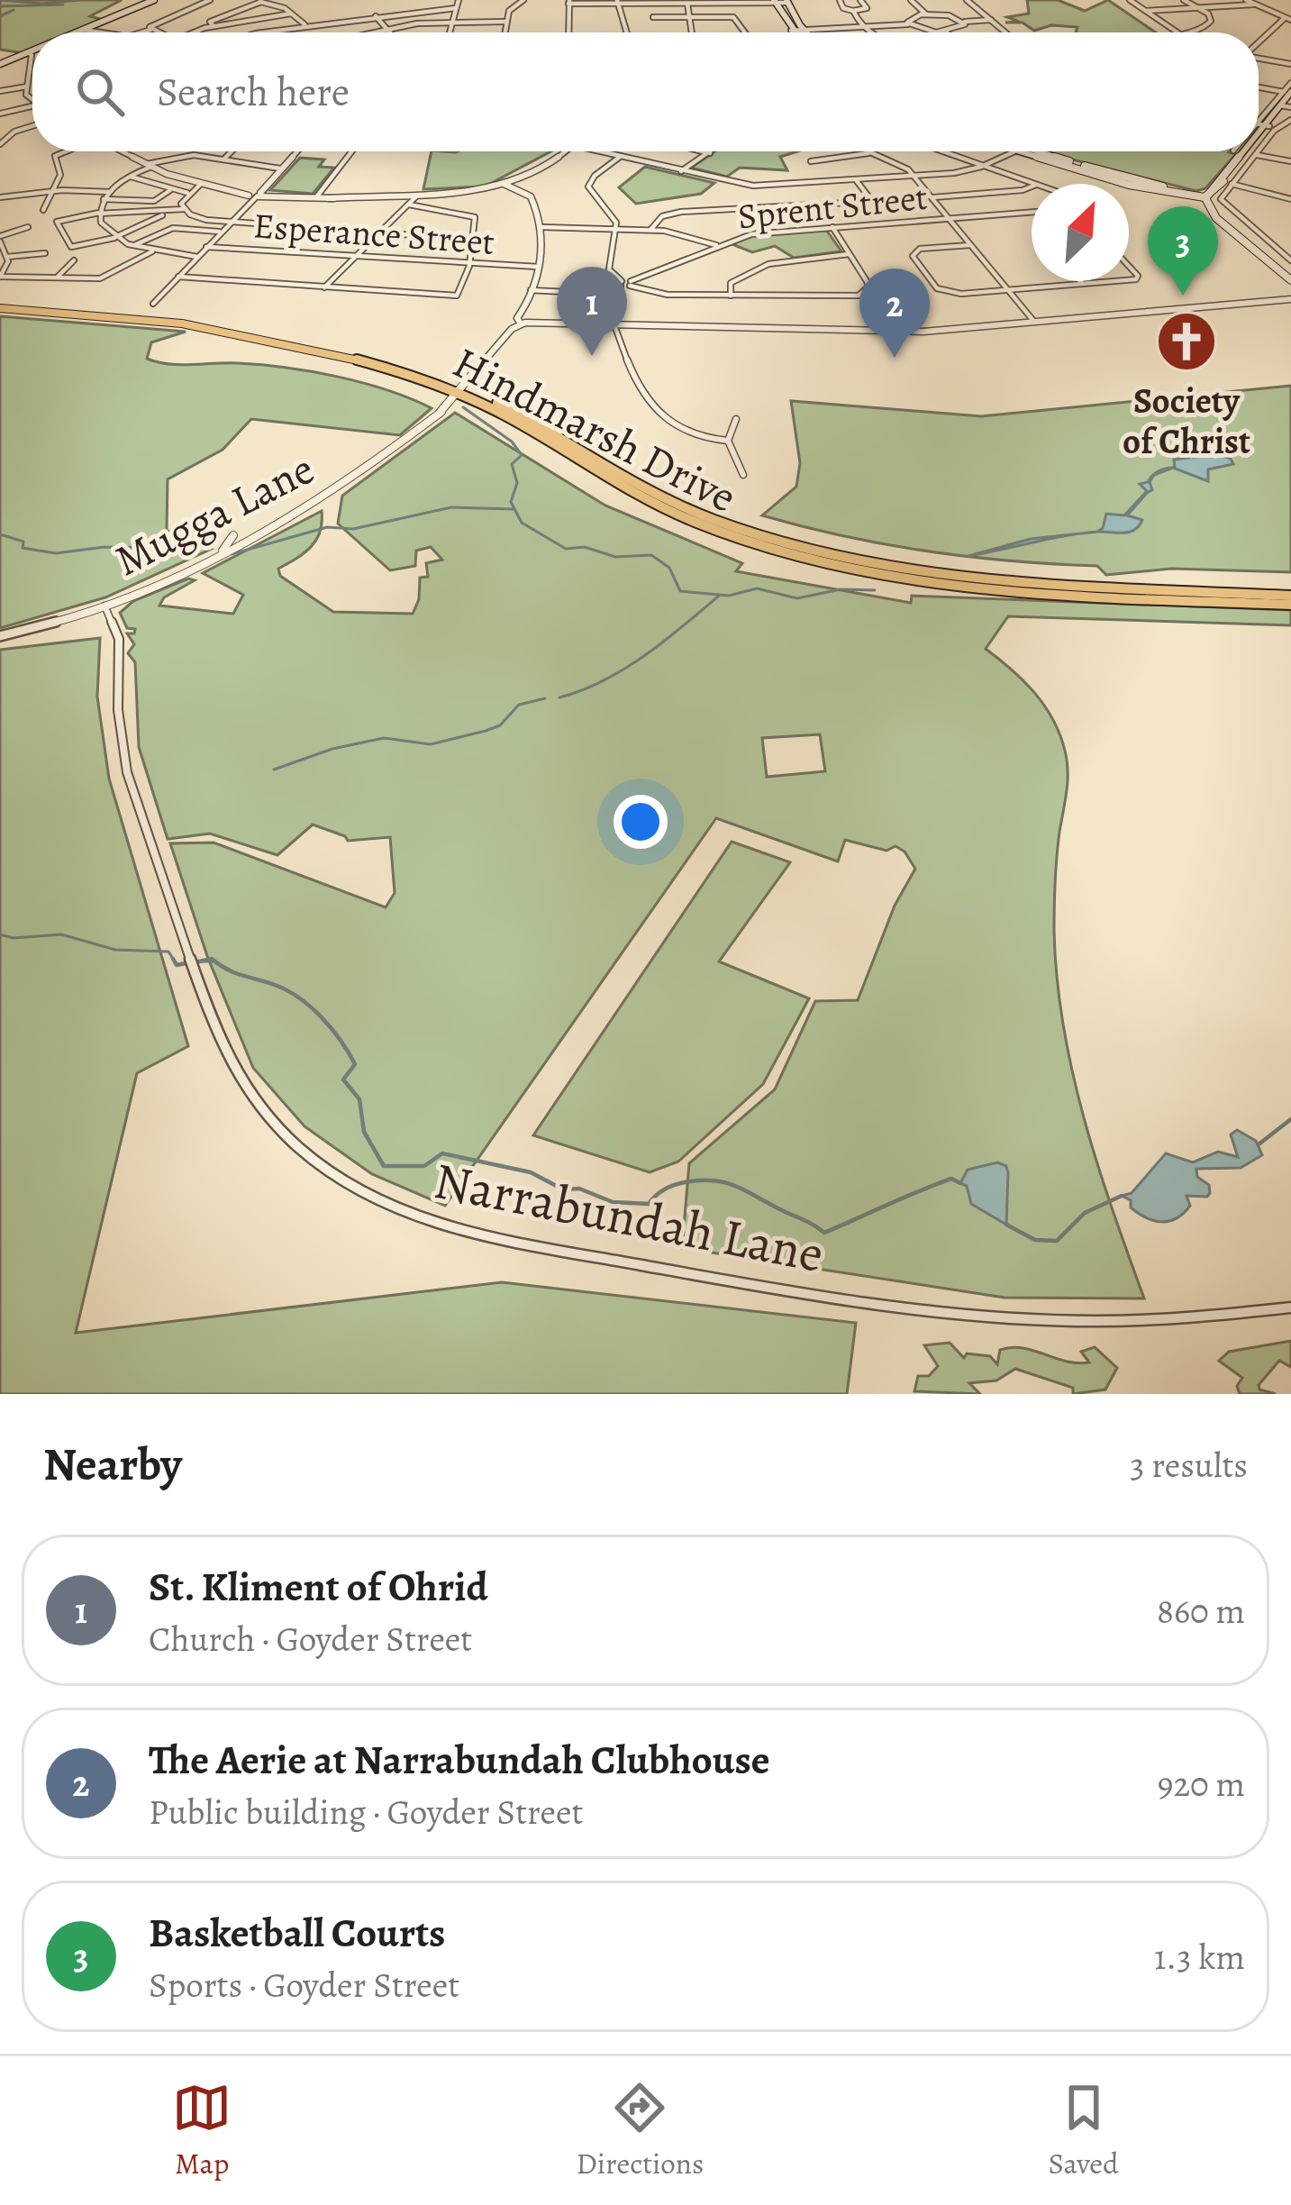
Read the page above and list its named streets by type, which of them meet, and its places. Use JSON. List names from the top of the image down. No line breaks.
{"streets":{"main road":["Hindmarsh Drive"],"street":["Sprent Street","Esperance Street","Mugga Lane","Narrabundah Lane"]},"crossings":[["Hindmarsh Drive","Mugga Lane"],["Mugga Lane","Narrabundah Lane"]],"places":{"church":["Society of Christ"]},"north":"top right","page":{"search":"Search here","pins":["3","1","2"],"heading":["Nearby","3 results"],"list":[{"mark":"1","name":"St. Kliment of Ohrid","note":"Church · Goyder Street","value":"860 m"},{"mark":"2","name":"The Aerie at Narrabundah Clubhouse","note":"Public building · Goyder Street","value":"920 m"},{"mark":"3","name":"Basketball Courts","note":"Sports · Goyder Street","value":"1.3 km"}],"nav":["Map","Directions","Saved"]}}
